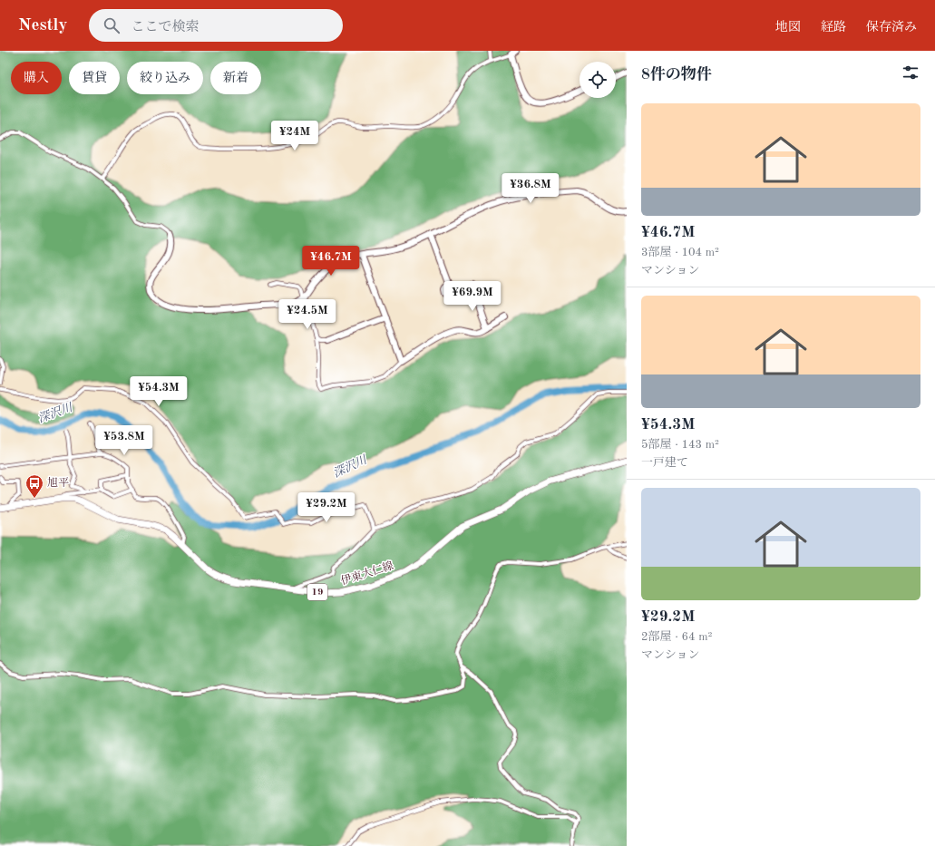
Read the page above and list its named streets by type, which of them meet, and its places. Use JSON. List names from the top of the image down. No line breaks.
{"streets":{"main road":["伊東大仁線","19"]},"water":["深沢川"],"places":{"bus stop":["旭平"]},"page":{"header":"Nestly","search":"ここで検索","nav":["地図","経路","保存済み"],"heading":"8件の物件","chip":["購入","賃貸","絞り込み","新着"],"list":[{"name":"¥46.7M","note":"3部屋 · 104 m² · マンション"},{"name":"¥54.3M","note":"5部屋 · 143 m² · 一戸建て"},{"name":"¥29.2M","note":"2部屋 · 64 m² · マンション"}],"price":["¥24M","¥36.8M","¥46.7M","¥69.9M","¥24.5M","¥54.3M","¥53.8M","¥29.2M"]}}
